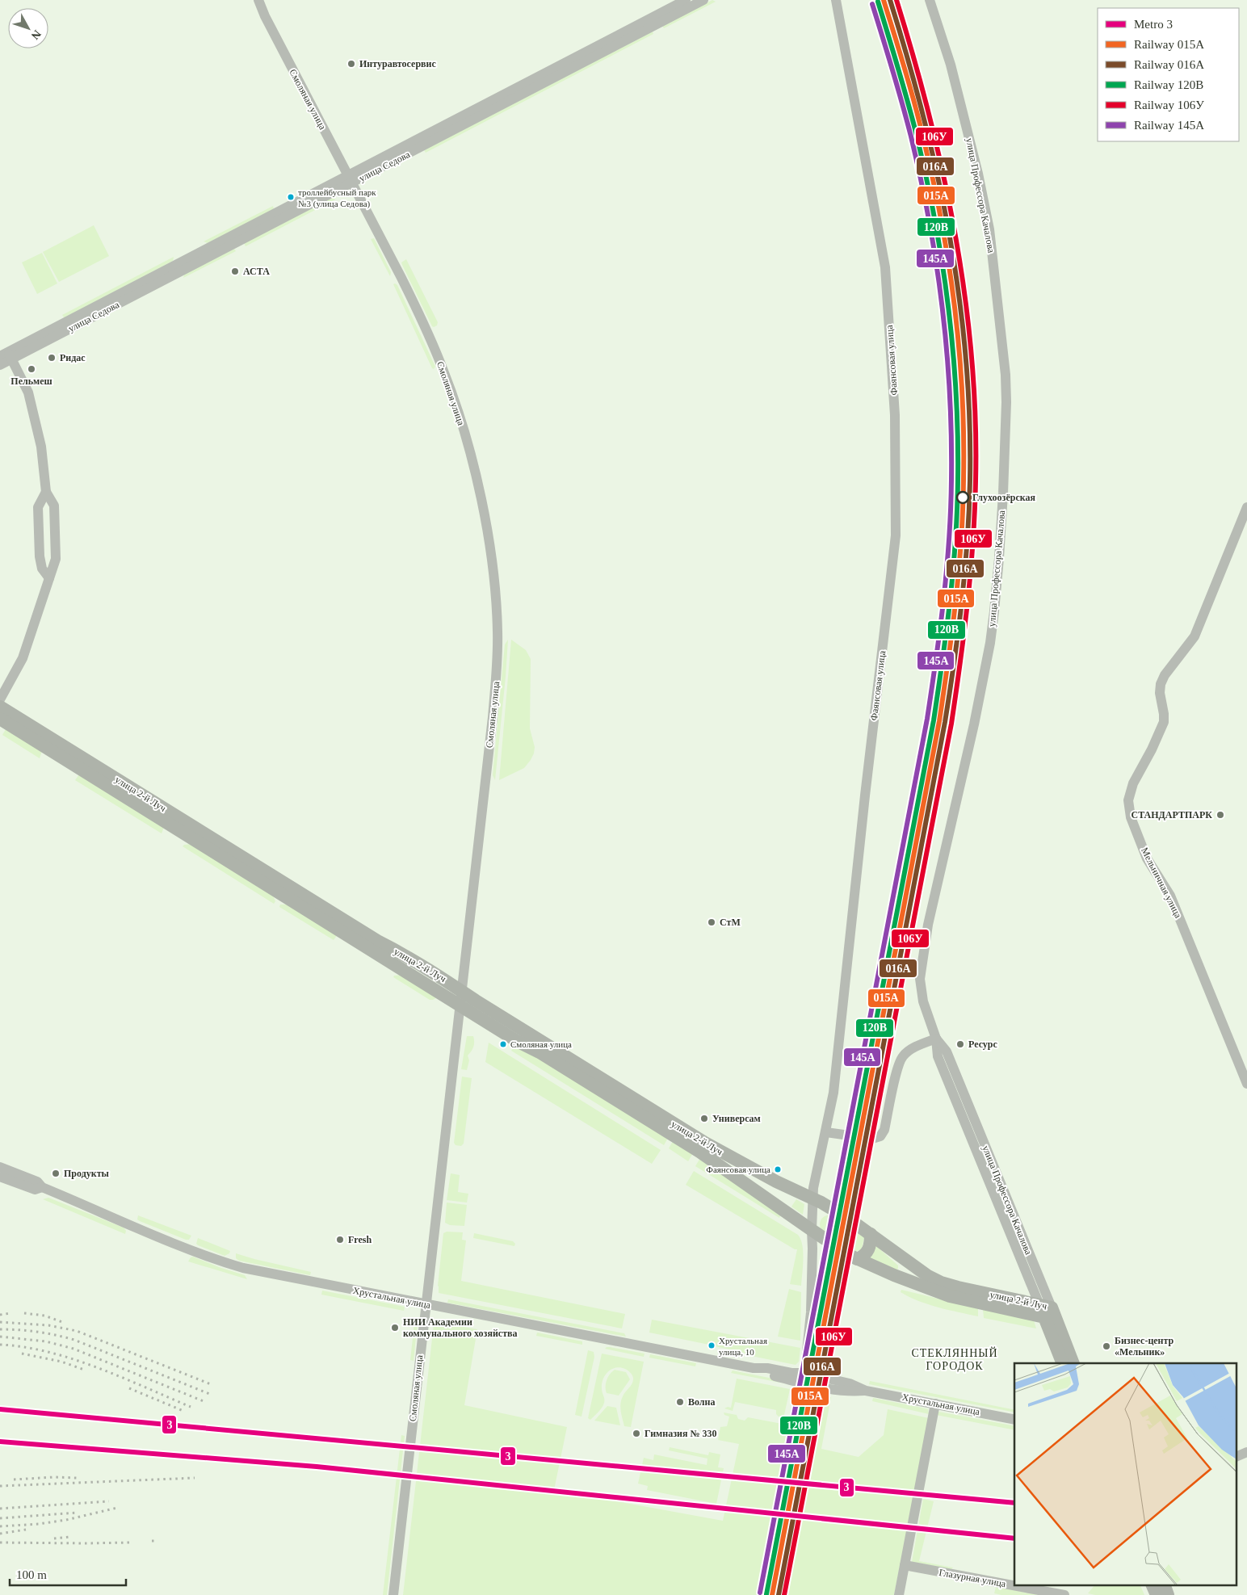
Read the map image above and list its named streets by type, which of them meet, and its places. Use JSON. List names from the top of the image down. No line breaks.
{"streets":{"main road":["улица Профессора Качалова","улица 2-й Луч"],"street":["Смоляная улица","улица Седова","Фаянсовая улица","Мельничная улица","Хрустальная улица","Глазурная улица"]},"crossings":[["Смоляная улица","улица Седова"],["Смоляная улица","улица 2-й Луч"],["Смоляная улица","Хрустальная улица"],["улица Профессора Качалова","улица 2-й Луч"],["Фаянсовая улица","улица 2-й Луч"],["Фаянсовая улица","Хрустальная улица"]],"districts":["СТЕКЛЯННЫЙ ГОРОДОК"],"places":["Интуравтосервис","троллейбусный парк №3 (улица Седова)","АСТА","Ридас","Пельмеш","Глухоозёрская","СТАНДАРТПАРК","СтМ","Смоляная улица","Ресурс","Универсам","Фаянсовая улица","Продукты","Fresh","НИИ Академии коммунального хозяйства","Хрустальная улица, 10","Бизнес-центр «Мельник»","Волна","Гимназия № 330"],"lines":["rail line 015А","rail line 016А","rail line 106У","rail line 120В","rail line 145А","metro line 3"],"legend":["Metro 3","Railway 015А","Railway 016А","Railway 120В","Railway 106У","Railway 145А"],"scale_bar":"100 m","north":"bottom right"}
